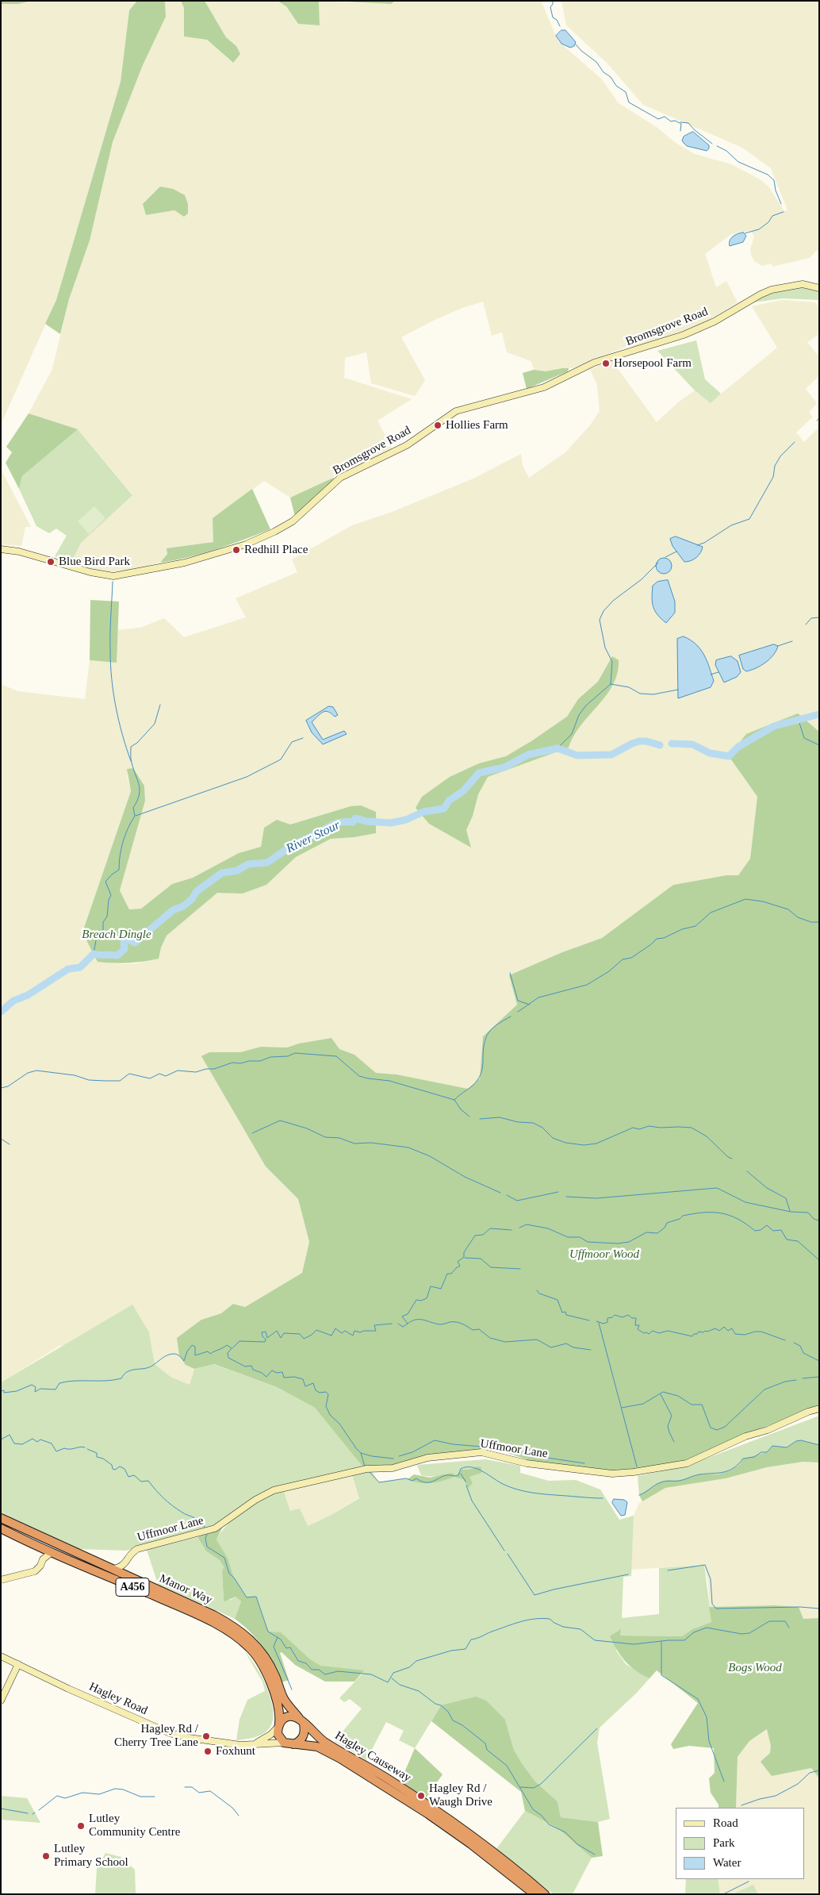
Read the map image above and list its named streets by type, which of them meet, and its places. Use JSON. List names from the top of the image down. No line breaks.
{"streets":{"highway":["A456","Manor Way","Hagley Causeway"],"main road":["Bromsgrove Road","Uffmoor Lane","Hagley Road"]},"crossings":[["A456","Manor Way"],["A456","Hagley Road"],["A456","Hagley Causeway"],["Manor Way","Hagley Road"],["Manor Way","Hagley Causeway"],["Hagley Road","Hagley Causeway"]],"water":["River Stour"],"parks":["Breach Dingle","Uffmoor Wood","Bogs Wood"],"places":["Horsepool Farm","Hollies Farm","Redhill Place","Blue Bird Park","Hagley Rd / Cherry Tree Lane","Foxhunt","Hagley Rd / Waugh Drive","Lutley Community Centre","Lutley Primary School"],"legend":["Road","Park","Water"]}
